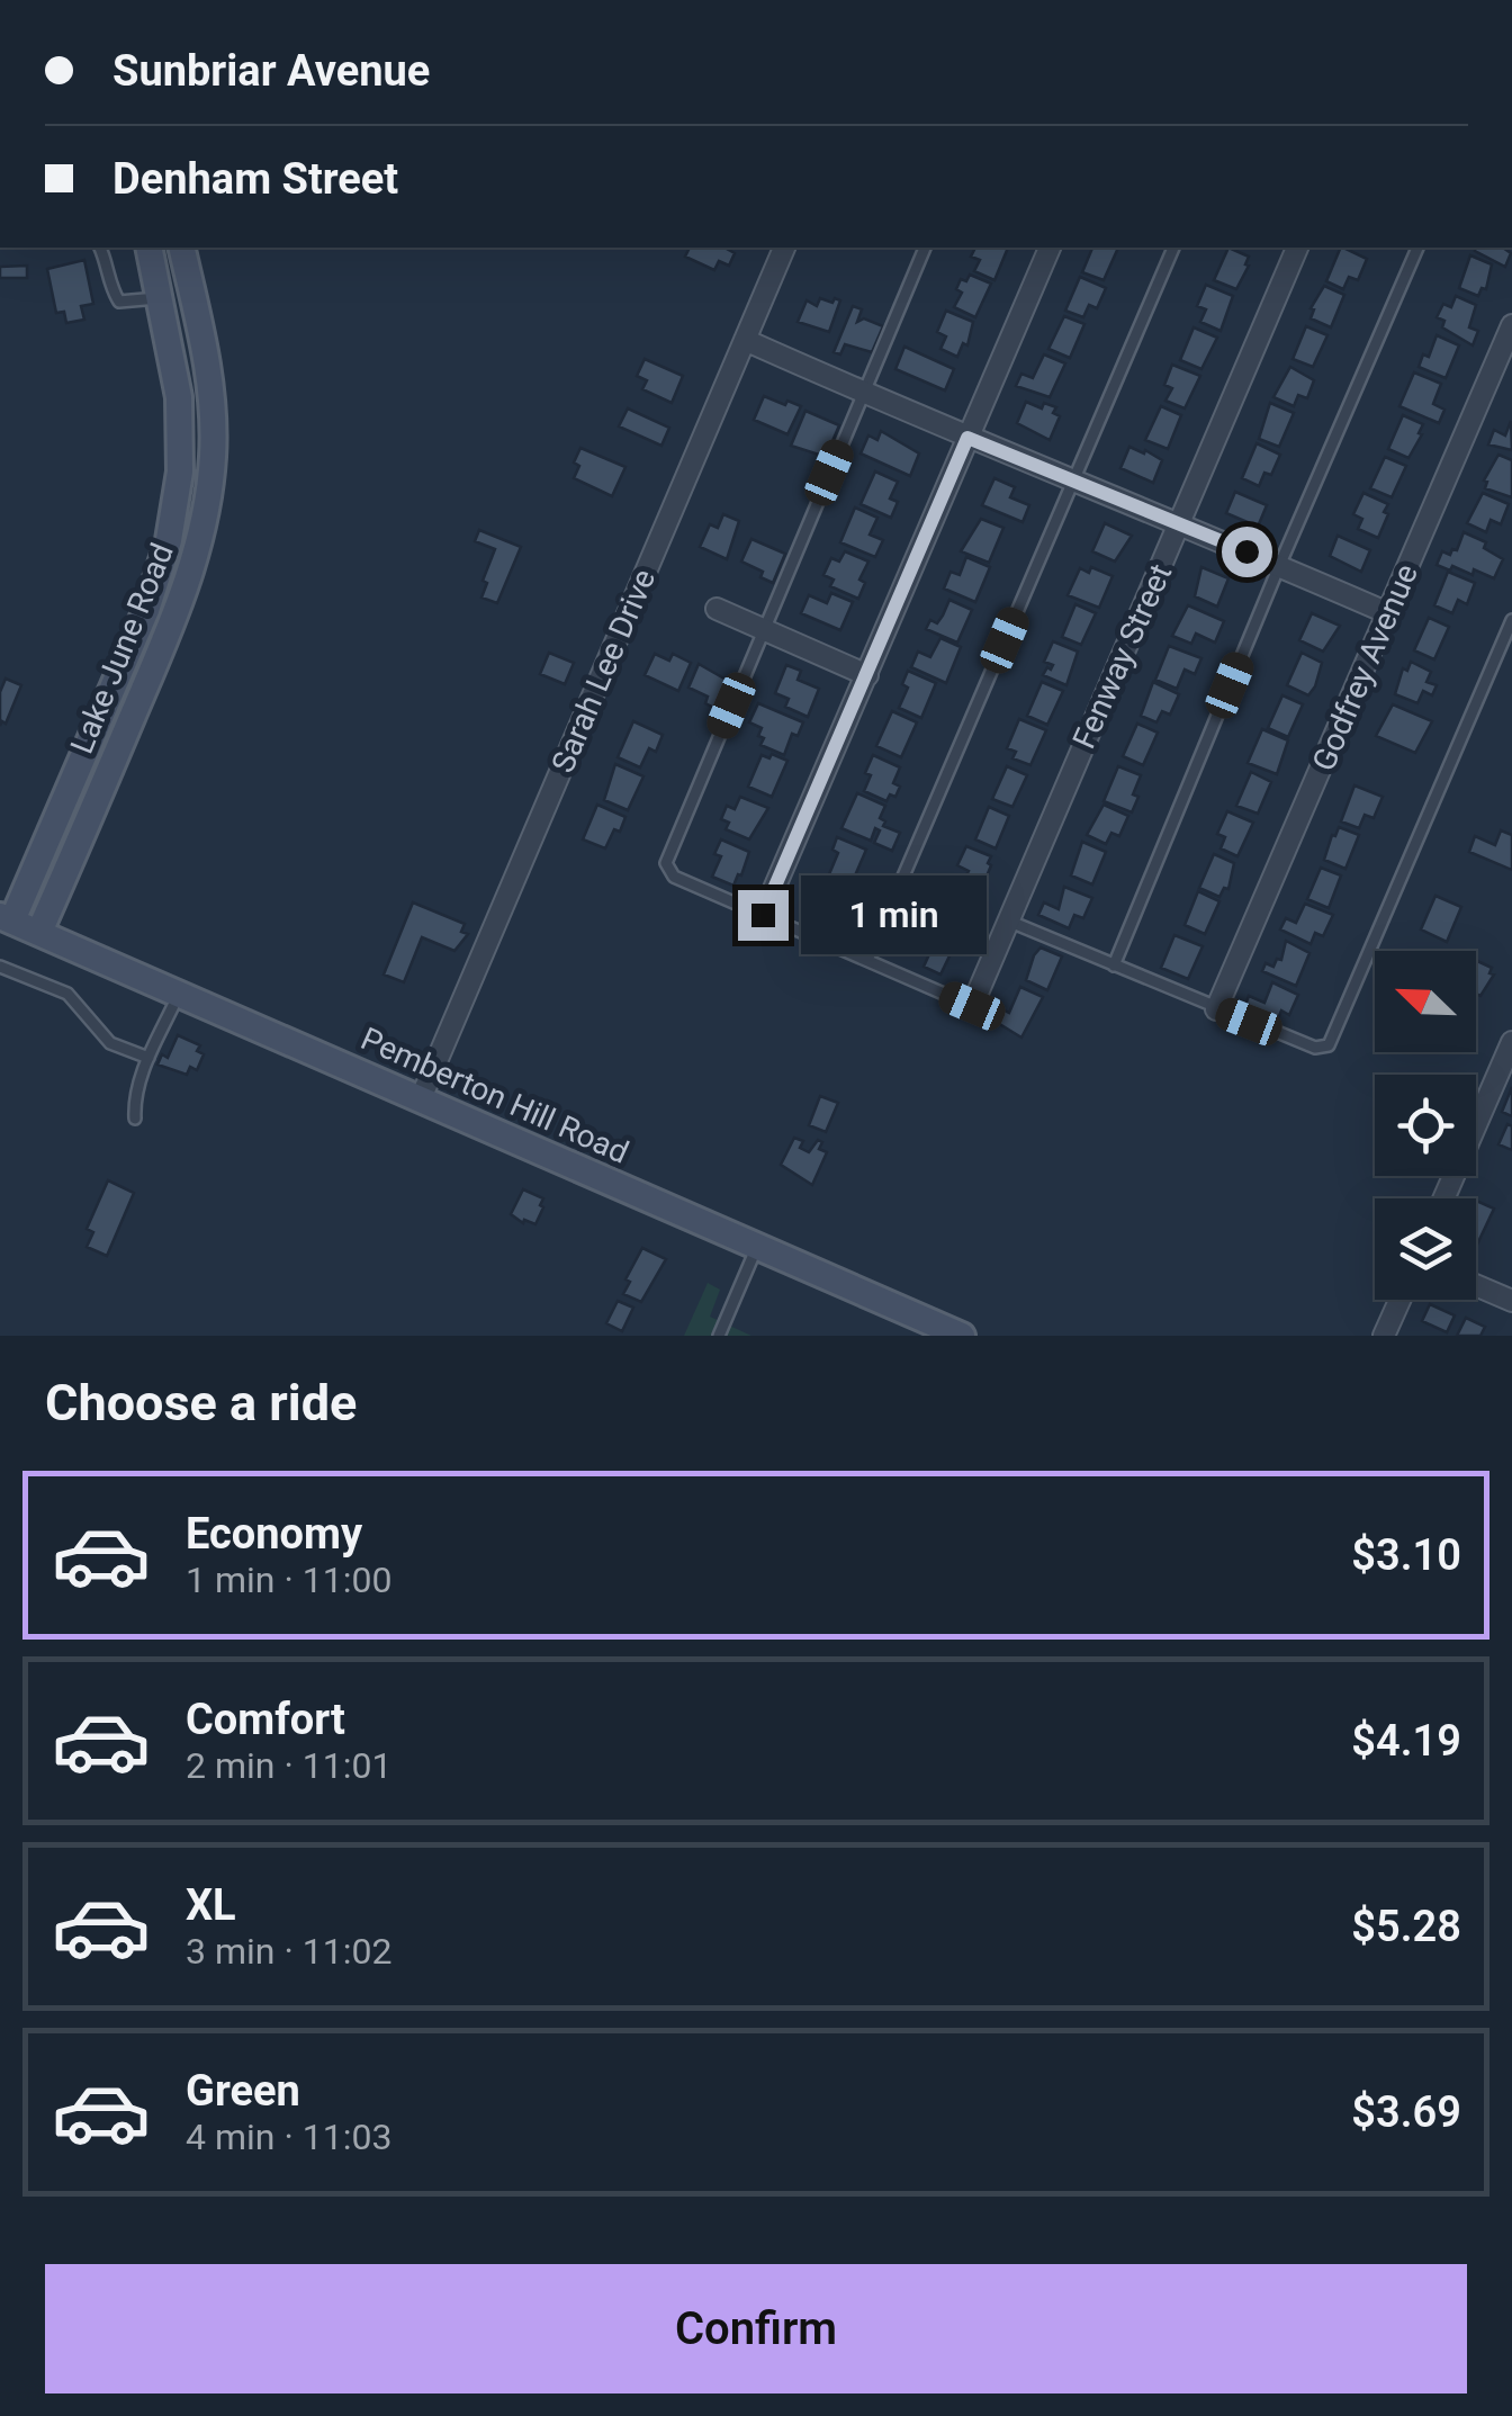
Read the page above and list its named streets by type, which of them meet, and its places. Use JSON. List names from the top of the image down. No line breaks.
{"streets":{"street":["Lake June Road","Fenway Street","Godfrey Avenue","Sarah Lee Drive","Pemberton Hill Road"]},"crossings":[["Lake June Road","Pemberton Hill Road"],["Sarah Lee Drive","Pemberton Hill Road"]],"north":"top left","page":{"banner":["Sunbriar Avenue","Denham Street"],"bubble":"1 min","heading":"Choose a ride","list":[{"name":"Economy","note":"1 min · 11:00","value":"$3.10"},{"name":"Comfort","note":"2 min · 11:01","value":"$4.19"},{"name":"XL","note":"3 min · 11:02","value":"$5.28"},{"name":"Green","note":"4 min · 11:03","value":"$3.69"}],"buttons":"Confirm"}}
